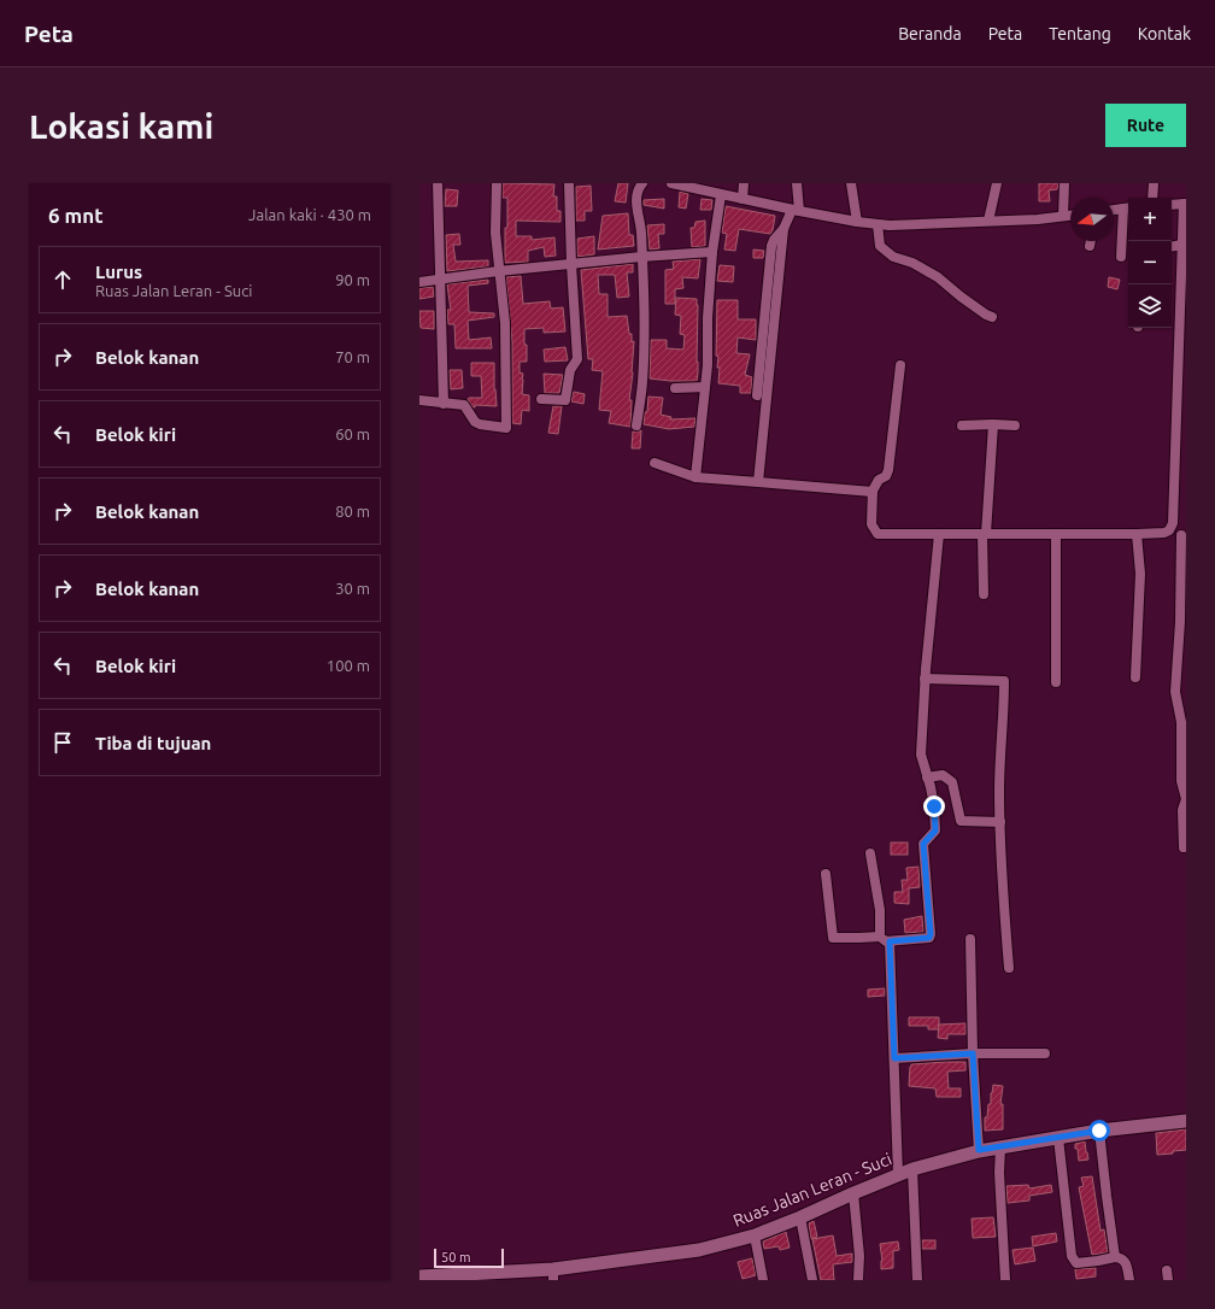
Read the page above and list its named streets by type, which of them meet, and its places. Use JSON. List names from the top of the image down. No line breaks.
{"streets":{"main road":["Ruas Jalan Leran - Suci"]},"scale_bar":"50 m","north":"left","page":{"header":"Peta","nav":["Beranda","Peta","Tentang","Kontak"],"buttons":"Rute","title":"Lokasi kami","heading":["6 mnt","Jalan kaki · 430 m"],"map_buttons":["+","−"],"list":[["Lurus","Ruas Jalan Leran - Suci","90 m"],["Belok kanan","70 m"],["Belok kiri","60 m"],["Belok kanan","80 m"],["Belok kanan","30 m"],["Belok kiri","100 m"],"Tiba di tujuan"],"scale":"50 m"}}
